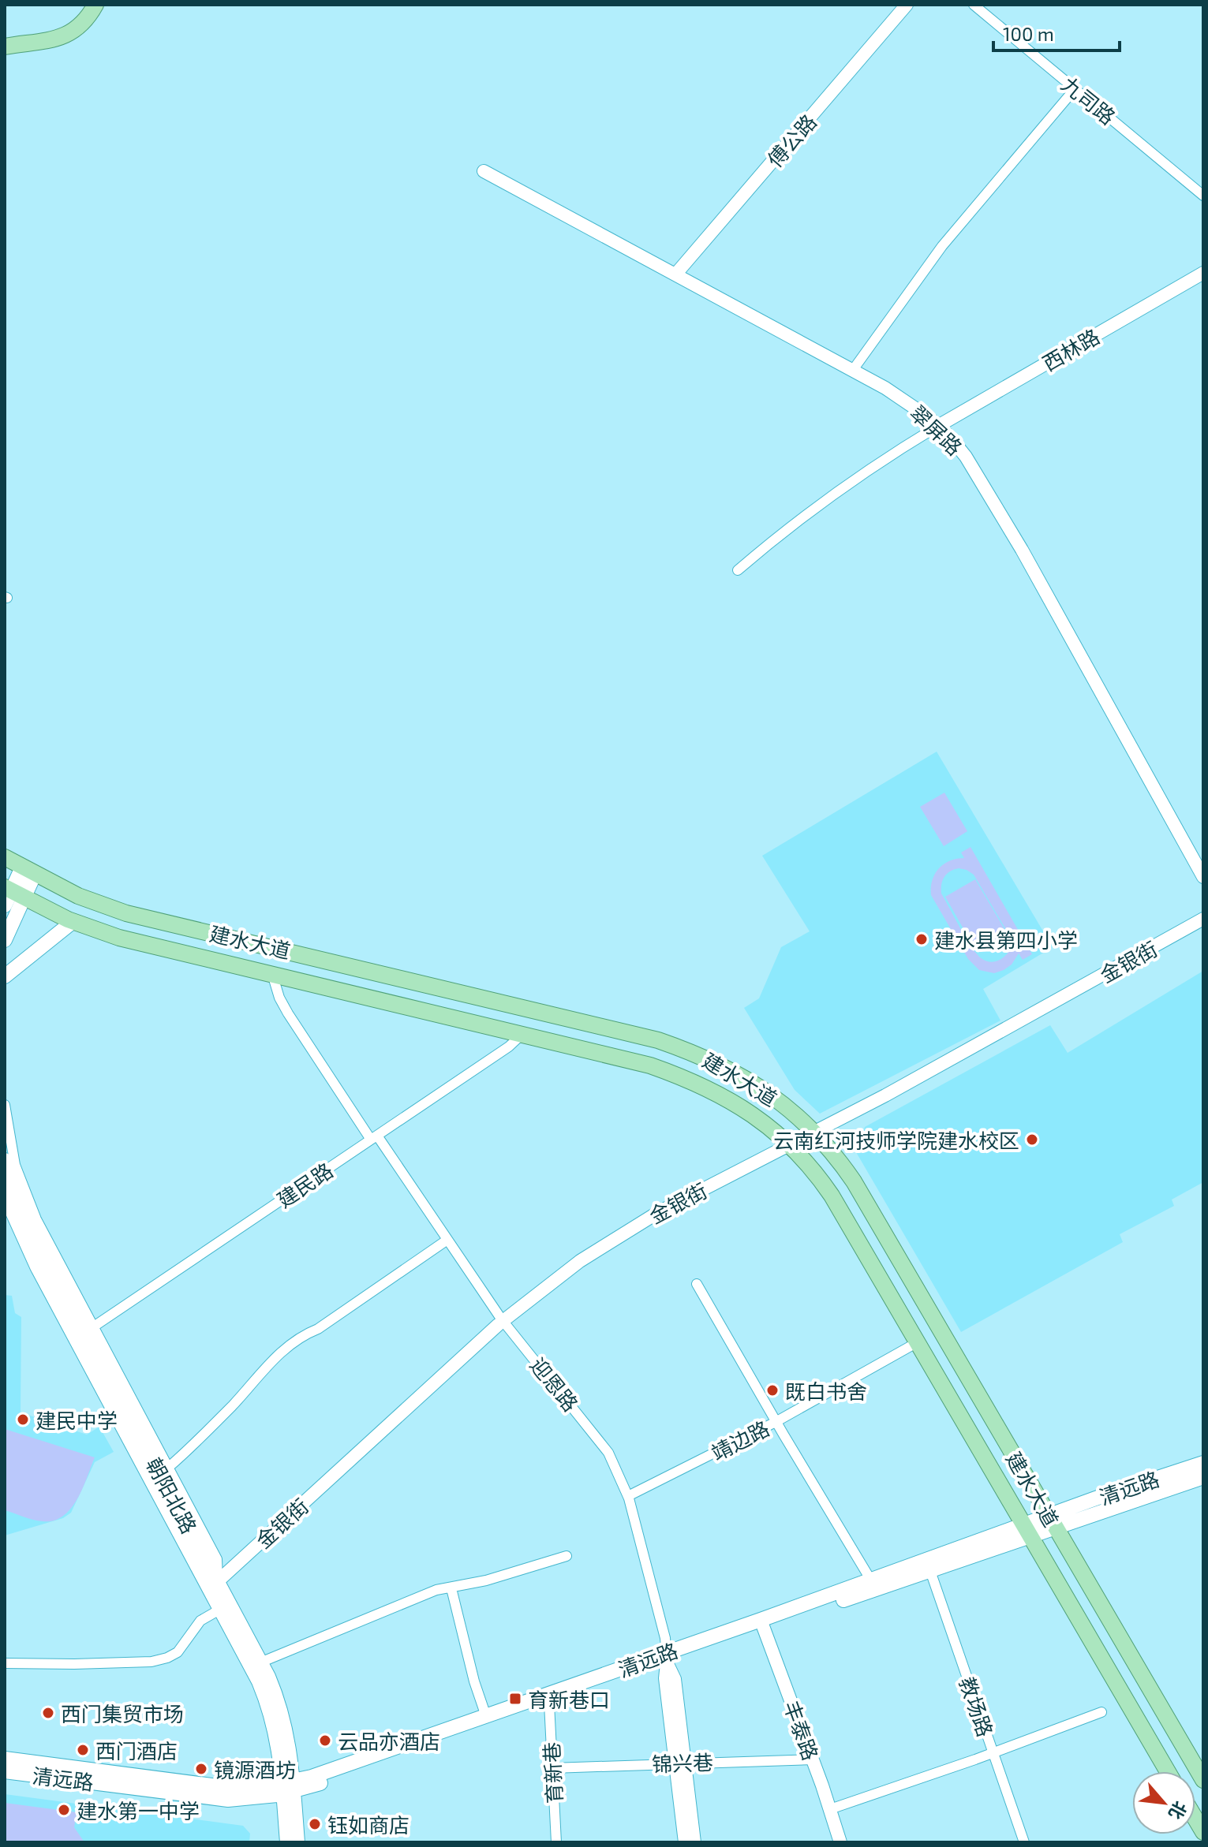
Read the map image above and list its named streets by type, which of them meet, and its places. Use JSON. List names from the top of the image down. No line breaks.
{"streets":{"main road":["建水大道","清远路","朝阳北路"],"street":["九司路","傅公路","西林路","翠屏路","金银街","建民路","迎恩路","靖边路","教场路","丰泰路","锦兴巷","育新巷"]},"crossings":[["傅公路","翠屏路"],["西林路","翠屏路"],["建水大道","金银街"],["建水大道","建民路"],["建水大道","迎恩路"],["建水大道","靖边路"],["建水大道","清远路"],["金银街","迎恩路"],["金银街","朝阳北路"],["建民路","迎恩路"],["建民路","朝阳北路"],["迎恩路","靖边路"],["迎恩路","清远路"],["迎恩路","锦兴巷"],["清远路","朝阳北路"],["清远路","教场路"],["清远路","丰泰路"],["清远路","育新巷"],["丰泰路","锦兴巷"],["锦兴巷","育新巷"]],"places":{"other":["建水县第四小学","云南红河技师学院建水校区","既白书舍","建民中学","西门集贸市场","云品亦酒店","西门酒店","镜源酒坊","建水第一中学","钰如商店"],"transit":["育新巷口"]},"scale_bar":"100 m","north":"bottom right"}
